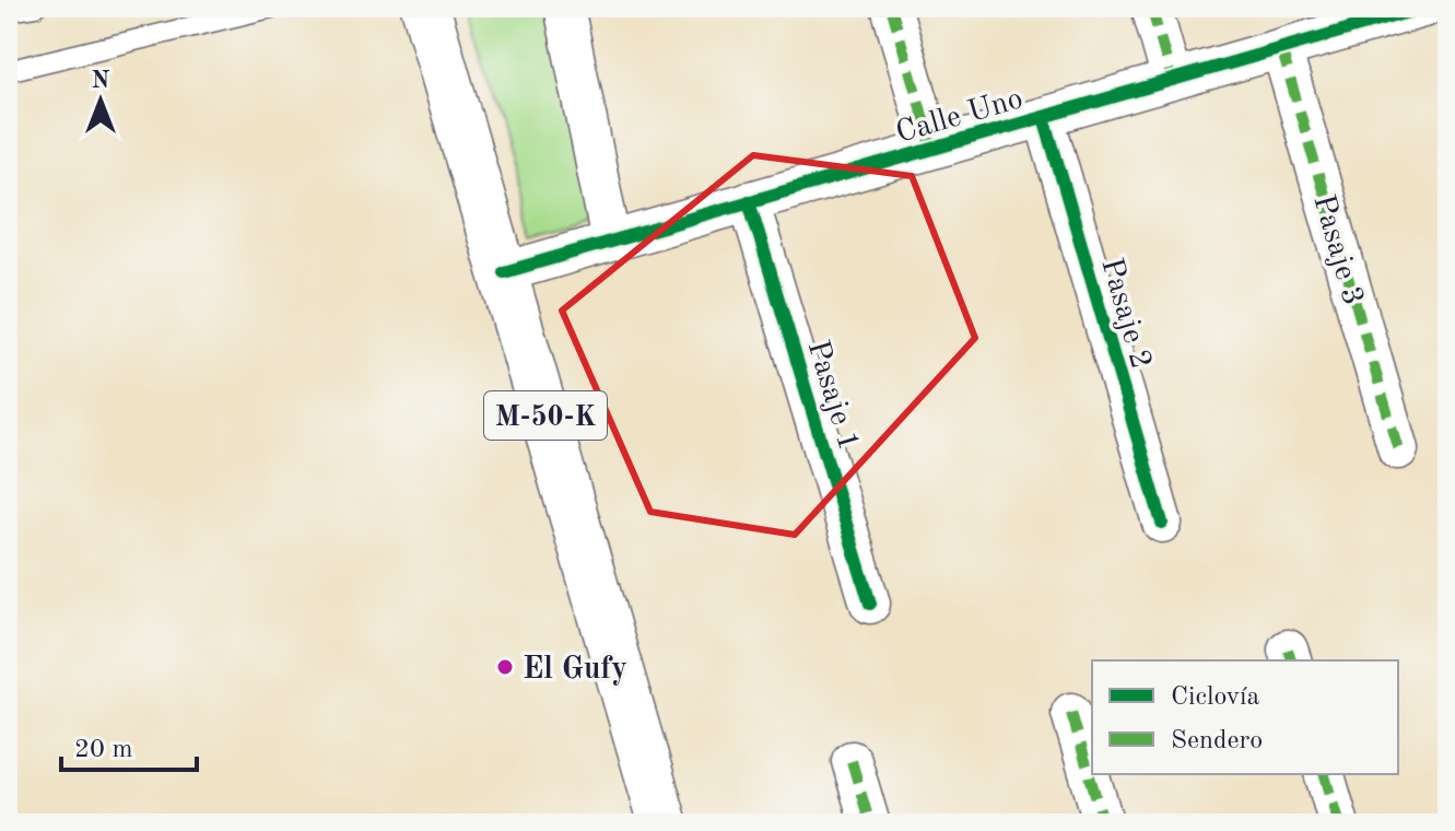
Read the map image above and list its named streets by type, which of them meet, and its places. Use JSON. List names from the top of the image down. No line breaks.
{"streets":{"main road":["M-50-K"],"street":["Calle Uno","Pasaje 3","Pasaje 2","Pasaje 1"]},"crossings":[["Calle Uno","Pasaje 3"],["Calle Uno","Pasaje 2"],["Calle Uno","Pasaje 1"],["Calle Uno","M-50-K"]],"places":["El Gufy"],"legend":["Ciclovía","Sendero"],"scale_bar":"20 m","north":"top"}
